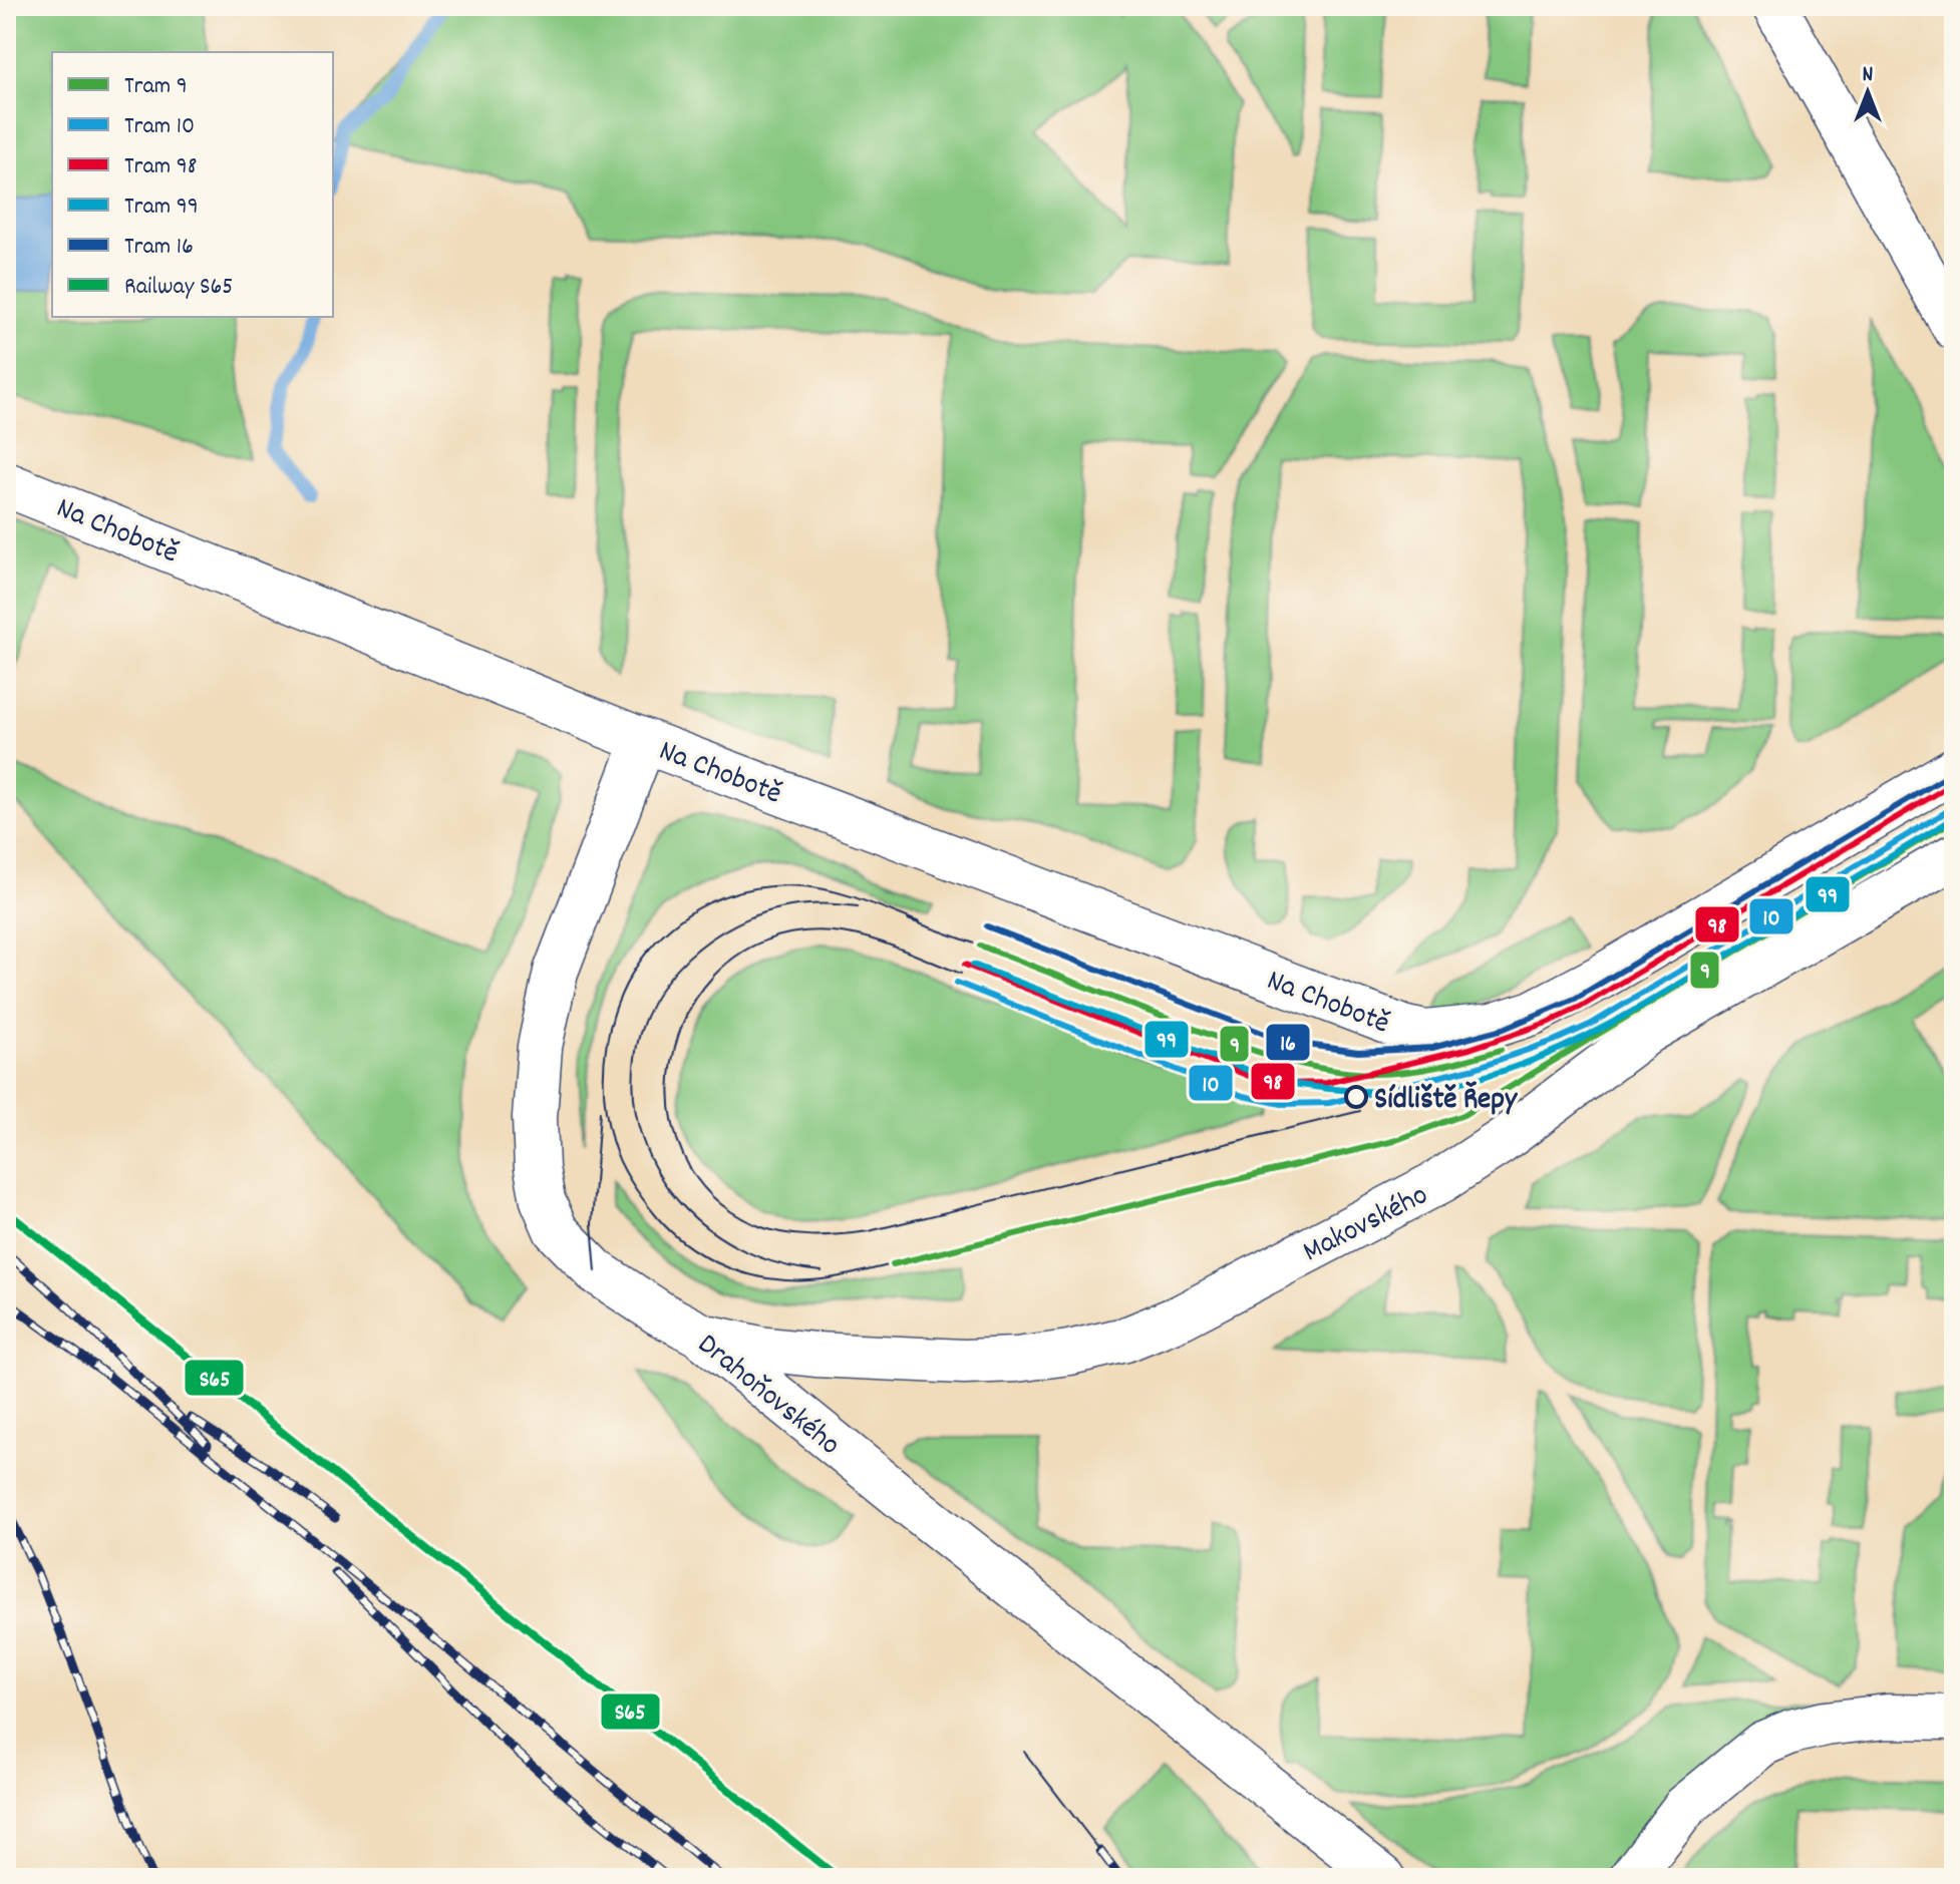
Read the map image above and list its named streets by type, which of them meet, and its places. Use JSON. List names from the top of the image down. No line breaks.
{"streets":{"street":["Na Chobotě","Makovského","Drahoňovského"]},"crossings":[["Na Chobotě","Drahoňovského"],["Makovského","Drahoňovského"]],"places":["Sídliště Řepy"],"lines":["tram line 16","tram line 98","tram line 10","tram line 99","tram line 9","rail line S65"],"legend":["Tram 9","Tram 10","Tram 98","Tram 99","Tram 16","Railway S65"],"north":"top"}
